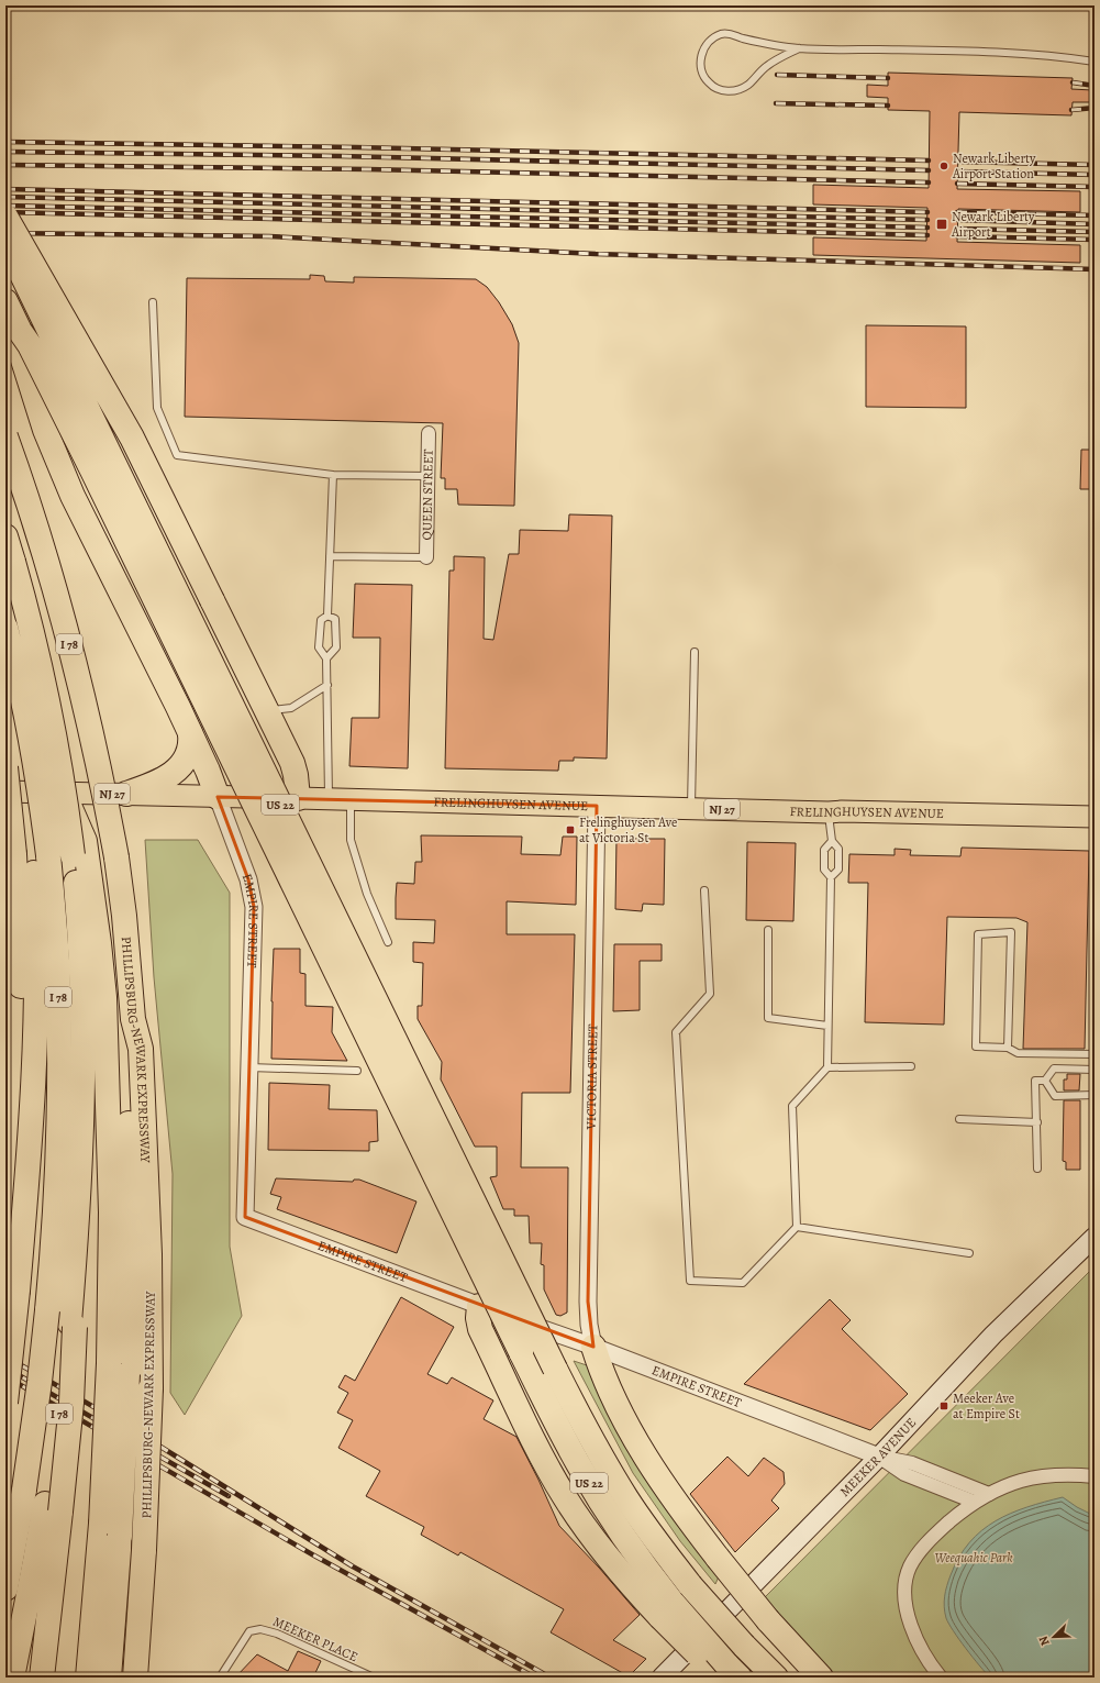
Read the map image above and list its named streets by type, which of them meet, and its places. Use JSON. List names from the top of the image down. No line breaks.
{"streets":{"highway":["I 78","US 22","PHILLIPSBURG-NEWARK EXPRESSWAY"],"main road":["NJ 27","FRELINGHUYSEN AVENUE","MEEKER AVENUE"],"street":["QUEEN STREET","EMPIRE STREET","VICTORIA STREET"],"lane":["MEEKER PLACE"]},"crossings":[["FRELINGHUYSEN AVENUE","EMPIRE STREET"],["FRELINGHUYSEN AVENUE","VICTORIA STREET"],["EMPIRE STREET","VICTORIA STREET"],["EMPIRE STREET","MEEKER AVENUE"]],"parks":["Weequahic Park"],"places":{"other":["Newark Liberty Airport Station"],"transit":["Newark Liberty Airport","Frelinghuysen Ave at Victoria St","Meeker Ave at Empire St"]},"north":"bottom left"}
